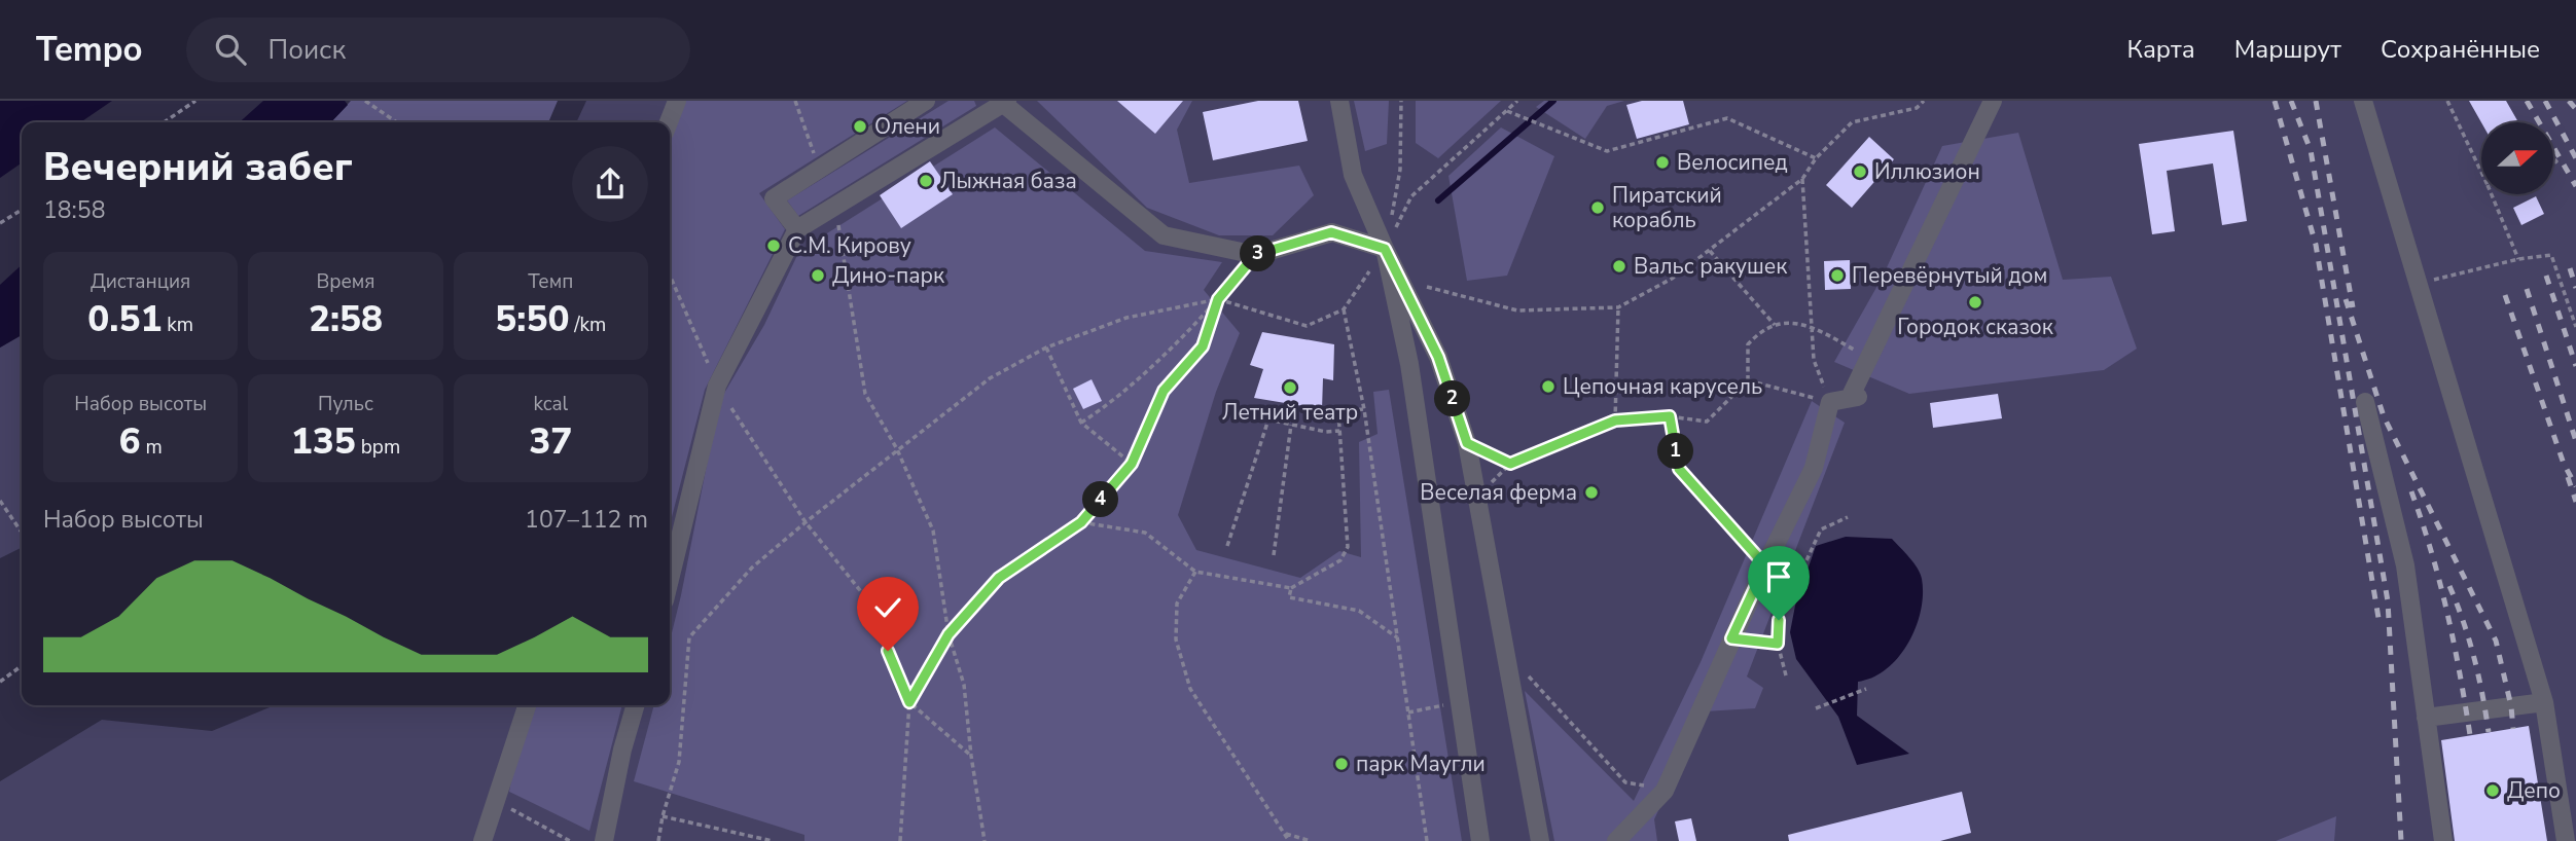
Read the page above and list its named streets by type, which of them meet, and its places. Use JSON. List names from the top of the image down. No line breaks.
{"places":["Олени","Велосипед","Иллюзион","Лыжная база","Пиратский корабль","С.М. Кирову","Вальс ракушек","Дино-парк","Перевёрнутый дом","Городок сказок","Цепочная карусель","Летний театр","Веселая ферма","парк Маугли","Депо"],"north":"right","page":{"header":"Tempo","search":"Поиск","nav":["Карта","Маршрут","Сохранённые"],"heading":["Вечерний забег","18:58"],"pins":["3","2","1","4"],"stats":[["Дистанция","0.51 km"],["Время","2:58"],["Темп","5:50 /km"],["Набор высоты","6 m"],["Пульс","135 bpm"],["kcal","37"]],"chart":["Набор высоты","107–112 m"]}}
